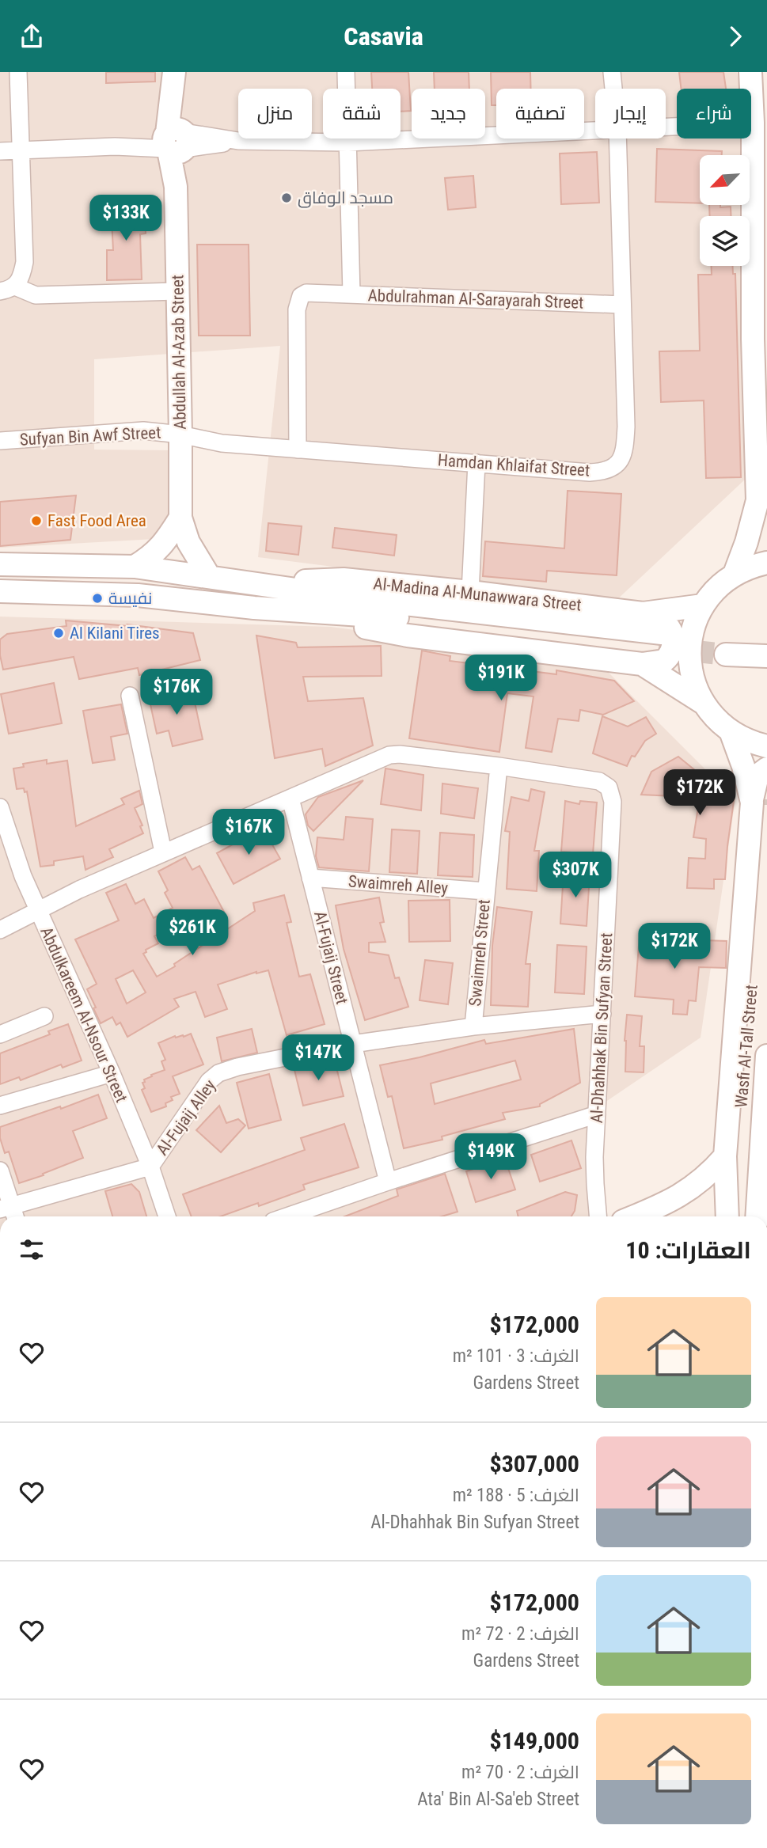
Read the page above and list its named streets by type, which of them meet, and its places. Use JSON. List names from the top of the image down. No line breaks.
{"streets":{"street":["Abdulrahman Al-Sarayarah Street","Abdullah Al-Azab Street","Sufyan Bin Awf Street","Hamdan Khlaifat Street","Al-Madina Al-Munawwara Street","Swaimreh Alley","Swaimreh Street","Al-Fujaij Street","Abdulkareem Al-Nsour Street","Al-Dhahhak Bin Sufyan Street","Wasfi Al-Tall Street","Al-Fujaij Alley"]},"crossings":[["Abdulrahman Al-Sarayarah Street","Hamdan Khlaifat Street"],["Abdullah Al-Azab Street","Sufyan Bin Awf Street"],["Abdullah Al-Azab Street","Hamdan Khlaifat Street"],["Abdullah Al-Azab Street","Al-Madina Al-Munawwara Street"],["Sufyan Bin Awf Street","Hamdan Khlaifat Street"],["Swaimreh Alley","Swaimreh Street"],["Swaimreh Alley","Al-Fujaij Street"],["Swaimreh Street","Al-Fujaij Street"],["Swaimreh Street","Al-Dhahhak Bin Sufyan Street"],["Swaimreh Street","Al-Fujaij Alley"],["Al-Fujaij Street","Al-Dhahhak Bin Sufyan Street"],["Al-Fujaij Street","Al-Fujaij Alley"],["Abdulkareem Al-Nsour Street","Al-Dhahhak Bin Sufyan Street"],["Abdulkareem Al-Nsour Street","Al-Fujaij Alley"]],"places":["مسجد الوفاق","Fast Food Area","نفيسة","Al Kilani Tires"],"north":"bottom left","page":{"header":"Casavia","chip":["شراء","إيجار","تصفية","جديد","شقة","منزل"],"price":["$133K","$191K","$176K","$172K","$167K","$307K","$261K","$172K","$147K","$149K"],"heading":"العقارات: 10","list":[{"name":"$172,000","note":"الغرف: 3 · 101 m² · Gardens Street"},{"name":"$307,000","note":"الغرف: 5 · 188 m² · Al-Dhahhak Bin Sufyan Street"},{"name":"$172,000","note":"الغرف: 2 · 72 m² · Gardens Street"},{"name":"$149,000","note":"الغرف: 2 · 70 m² · Ata' Bin Al-Sa'eb Street"}]}}
